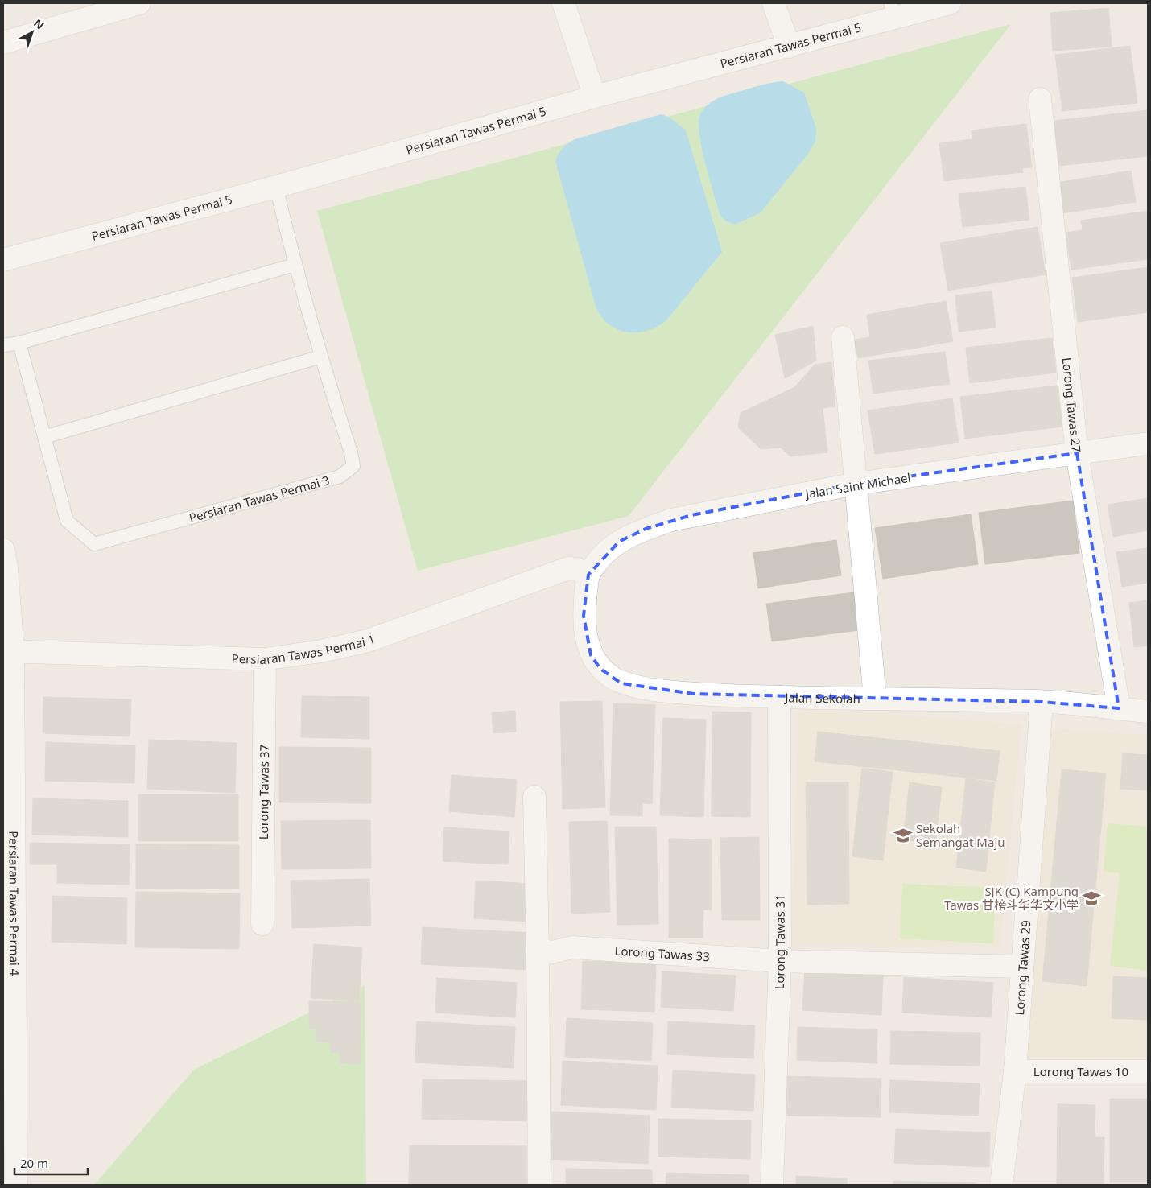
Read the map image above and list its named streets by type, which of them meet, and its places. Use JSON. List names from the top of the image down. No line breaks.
{"streets":{"street":["Persiaran Tawas Permai 5","Lorong Tawas 27","Jalan Saint Michael","Persiaran Tawas Permai 1","Jalan Sekolah","Lorong Tawas 37","Persiaran Tawas Permai 4","Lorong Tawas 31","Lorong Tawas 33","Lorong Tawas 29","Lorong Tawas 10"],"lane":["Persiaran Tawas Permai 3"]},"crossings":[["Persiaran Tawas Permai 5","Persiaran Tawas Permai 3"],["Lorong Tawas 27","Jalan Saint Michael"],["Lorong Tawas 27","Jalan Sekolah"],["Jalan Saint Michael","Persiaran Tawas Permai 1"],["Jalan Saint Michael","Jalan Sekolah"],["Persiaran Tawas Permai 1","Jalan Sekolah"],["Persiaran Tawas Permai 1","Lorong Tawas 37"],["Persiaran Tawas Permai 1","Persiaran Tawas Permai 4"],["Jalan Sekolah","Lorong Tawas 31"],["Jalan Sekolah","Lorong Tawas 29"],["Lorong Tawas 31","Lorong Tawas 33"],["Lorong Tawas 33","Lorong Tawas 29"],["Lorong Tawas 29","Lorong Tawas 10"]],"places":{"school or university":["Sekolah Semangat Maju","SJK (C) Kampung Tawas 甘榜斗华华文小学"]},"scale_bar":"20 m","north":"top right"}
